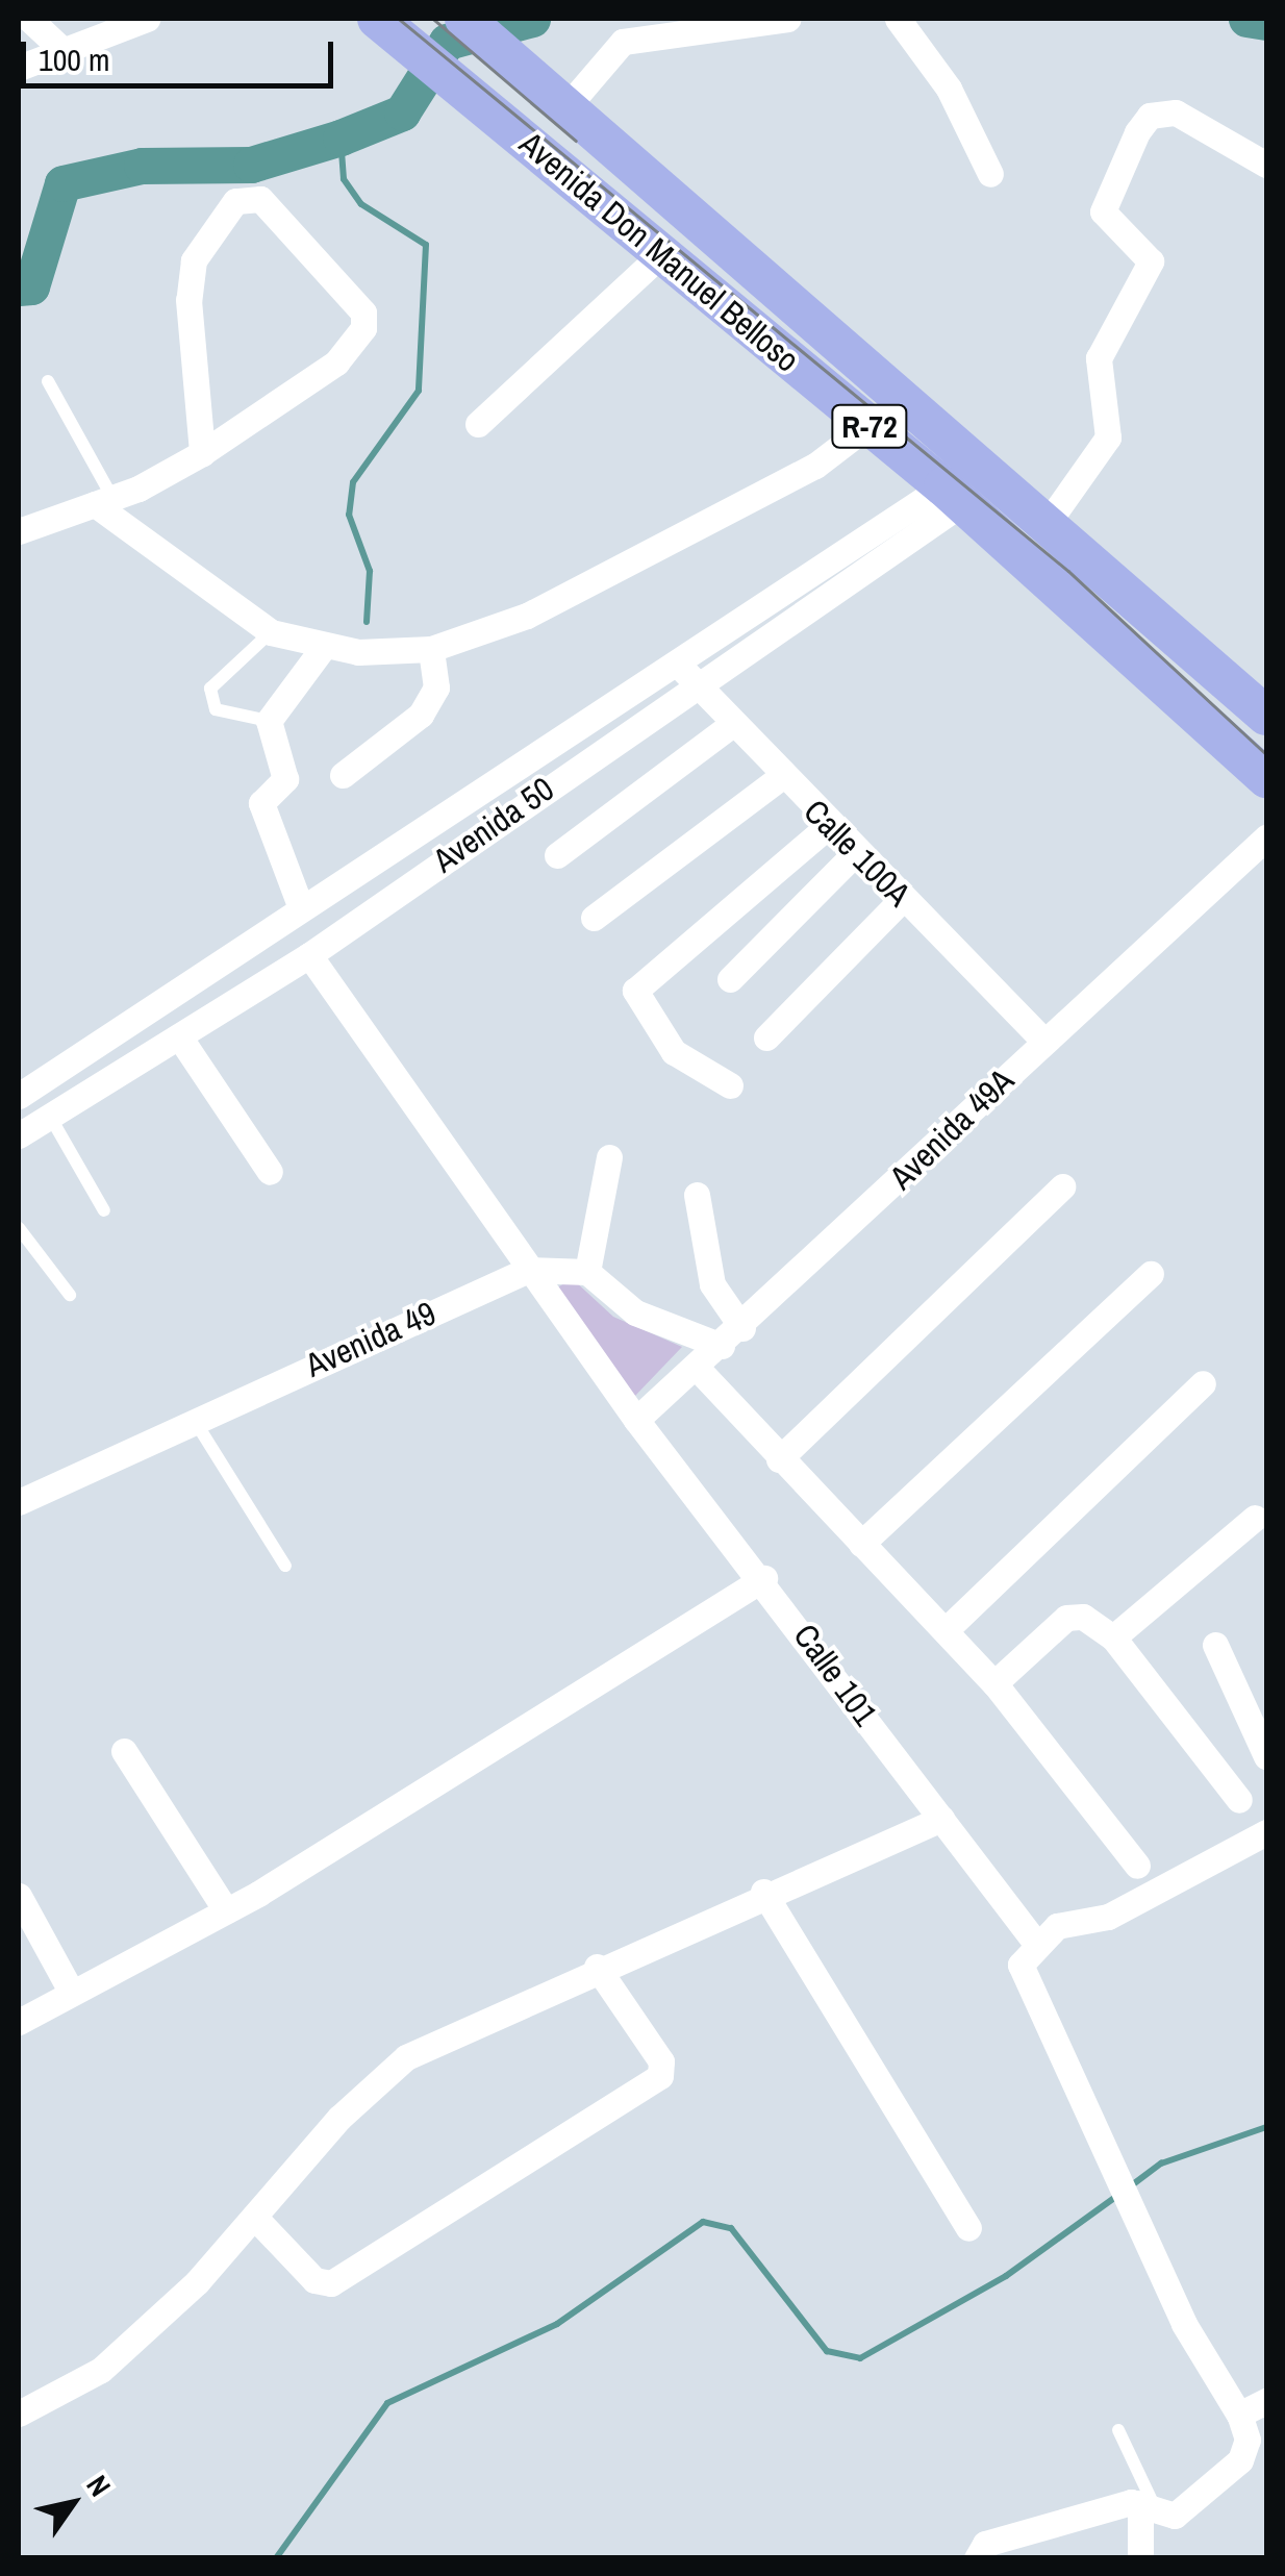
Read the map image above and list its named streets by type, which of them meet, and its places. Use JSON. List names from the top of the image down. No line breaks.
{"streets":{"main road":["Avenida Don Manuel Belloso","R-72"],"street":["Avenida 50","Calle 100A","Avenida 49A","Avenida 49","Calle 101"]},"crossings":[["Avenida Don Manuel Belloso","Avenida 50"],["Avenida 50","Calle 100A"],["Avenida 50","Calle 101"],["Calle 100A","Avenida 49A"],["Avenida 49A","Calle 101"],["Avenida 49","Calle 101"]],"scale_bar":"100 m","north":"top right"}
